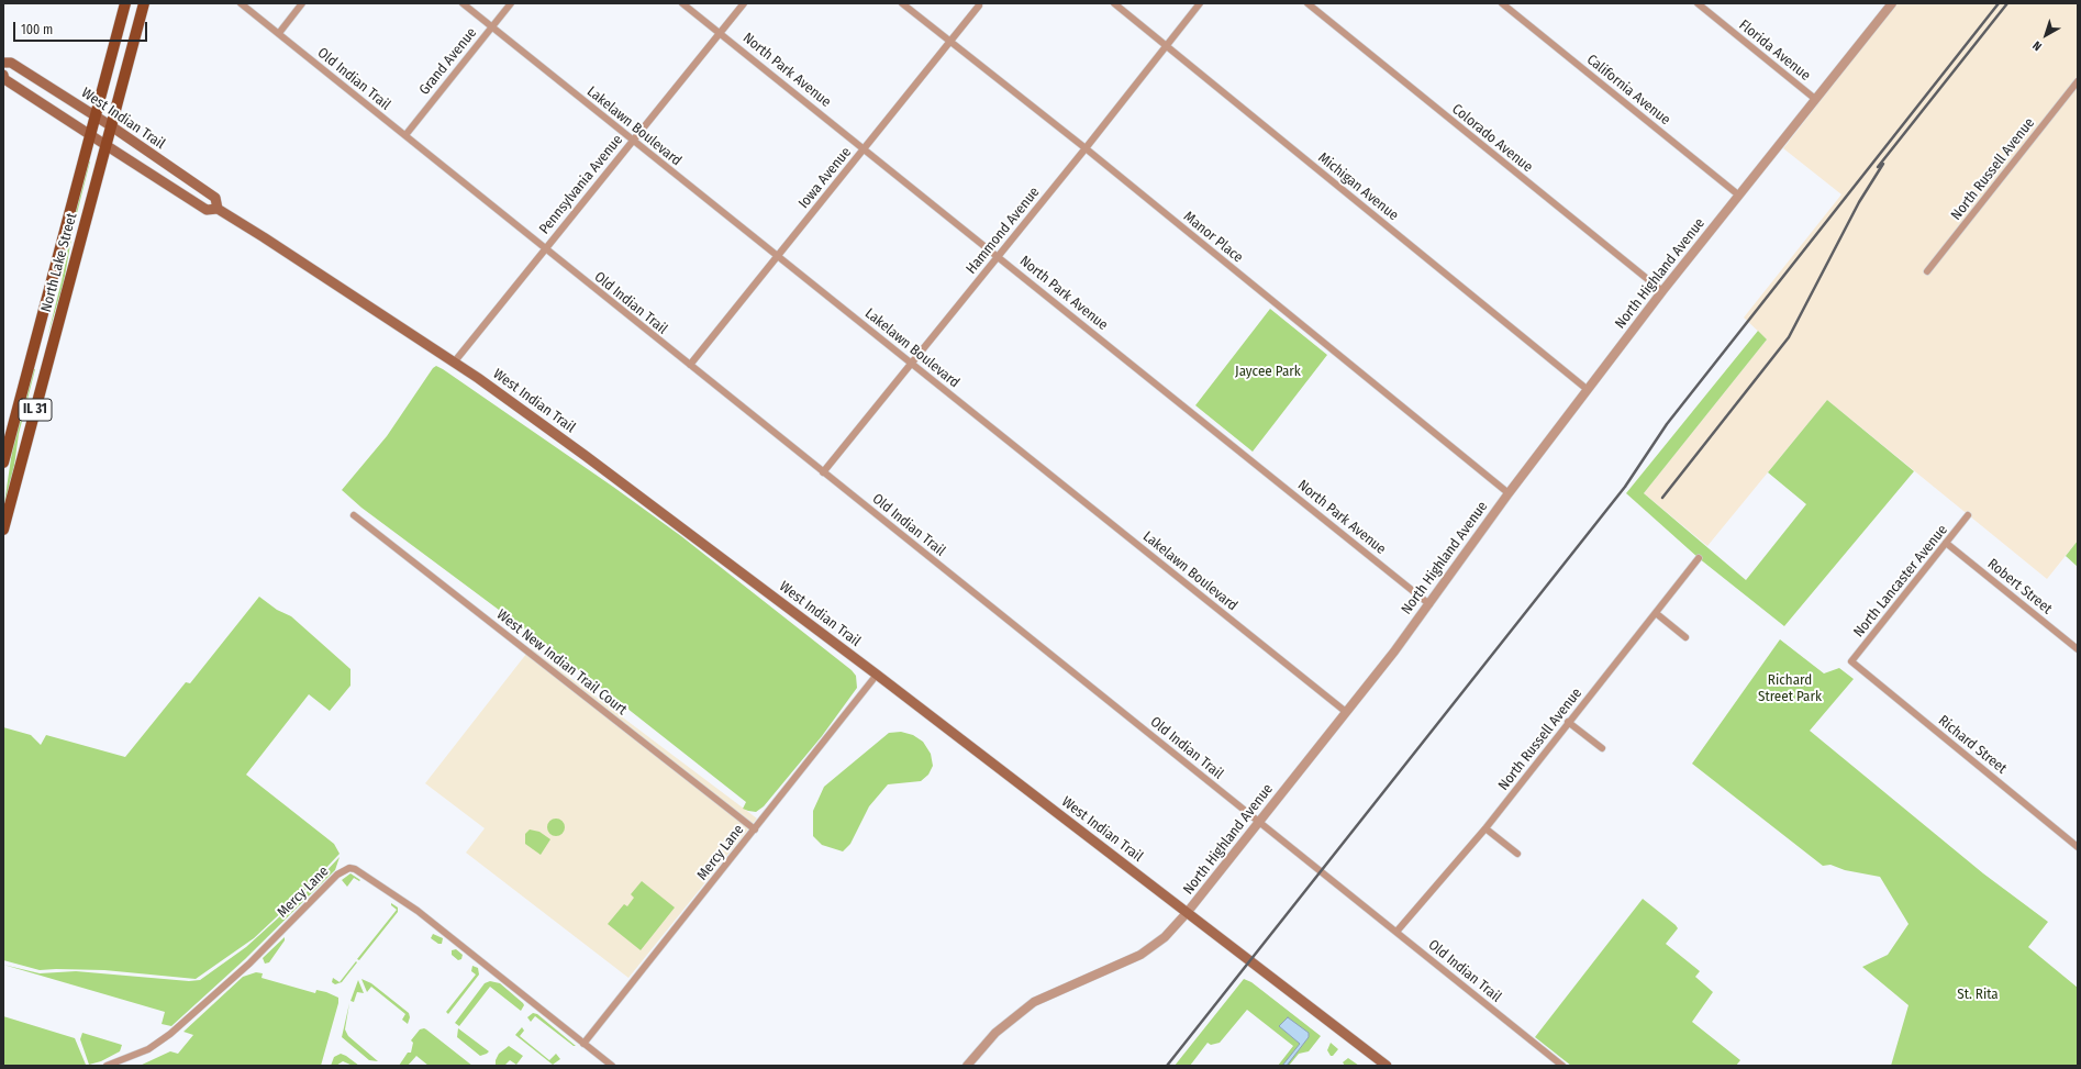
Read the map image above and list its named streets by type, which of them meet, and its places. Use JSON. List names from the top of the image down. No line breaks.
{"streets":{"main road":["West Indian Trail","North Lake Street","IL 31"],"street":["Florida Avenue","Grand Avenue","North Park Avenue","Old Indian Trail","California Avenue","Lakelawn Boulevard","Colorado Avenue","North Russell Avenue","Iowa Avenue","Pennsylvania Avenue","Michigan Avenue","Hammond Avenue","Manor Place","North Highland Avenue","North Lancaster Avenue","Robert Street","West New Indian Trail Court","Richard Street","Mercy Lane"]},"crossings":[["Florida Avenue","North Highland Avenue"],["Grand Avenue","Old Indian Trail"],["Grand Avenue","Lakelawn Boulevard"],["North Park Avenue","Iowa Avenue"],["North Park Avenue","Pennsylvania Avenue"],["North Park Avenue","Hammond Avenue"],["North Park Avenue","North Highland Avenue"],["Old Indian Trail","North Russell Avenue"],["Old Indian Trail","Iowa Avenue"],["Old Indian Trail","Pennsylvania Avenue"],["Old Indian Trail","Hammond Avenue"],["Old Indian Trail","North Highland Avenue"],["California Avenue","North Highland Avenue"],["West Indian Trail","Pennsylvania Avenue"],["West Indian Trail","North Lake Street"],["West Indian Trail","North Highland Avenue"],["West Indian Trail","Mercy Lane"],["Lakelawn Boulevard","Iowa Avenue"],["Lakelawn Boulevard","Pennsylvania Avenue"],["Lakelawn Boulevard","Hammond Avenue"],["Lakelawn Boulevard","North Highland Avenue"],["Colorado Avenue","North Highland Avenue"],["Iowa Avenue","Manor Place"],["Michigan Avenue","Hammond Avenue"],["Michigan Avenue","North Highland Avenue"],["Hammond Avenue","Manor Place"],["Manor Place","North Highland Avenue"],["North Lancaster Avenue","Robert Street"],["North Lancaster Avenue","Richard Street"],["West New Indian Trail Court","Mercy Lane"]],"parks":["Jaycee Park","Richard Street Park","St. Rita"],"scale_bar":"100 m","north":"bottom left"}
